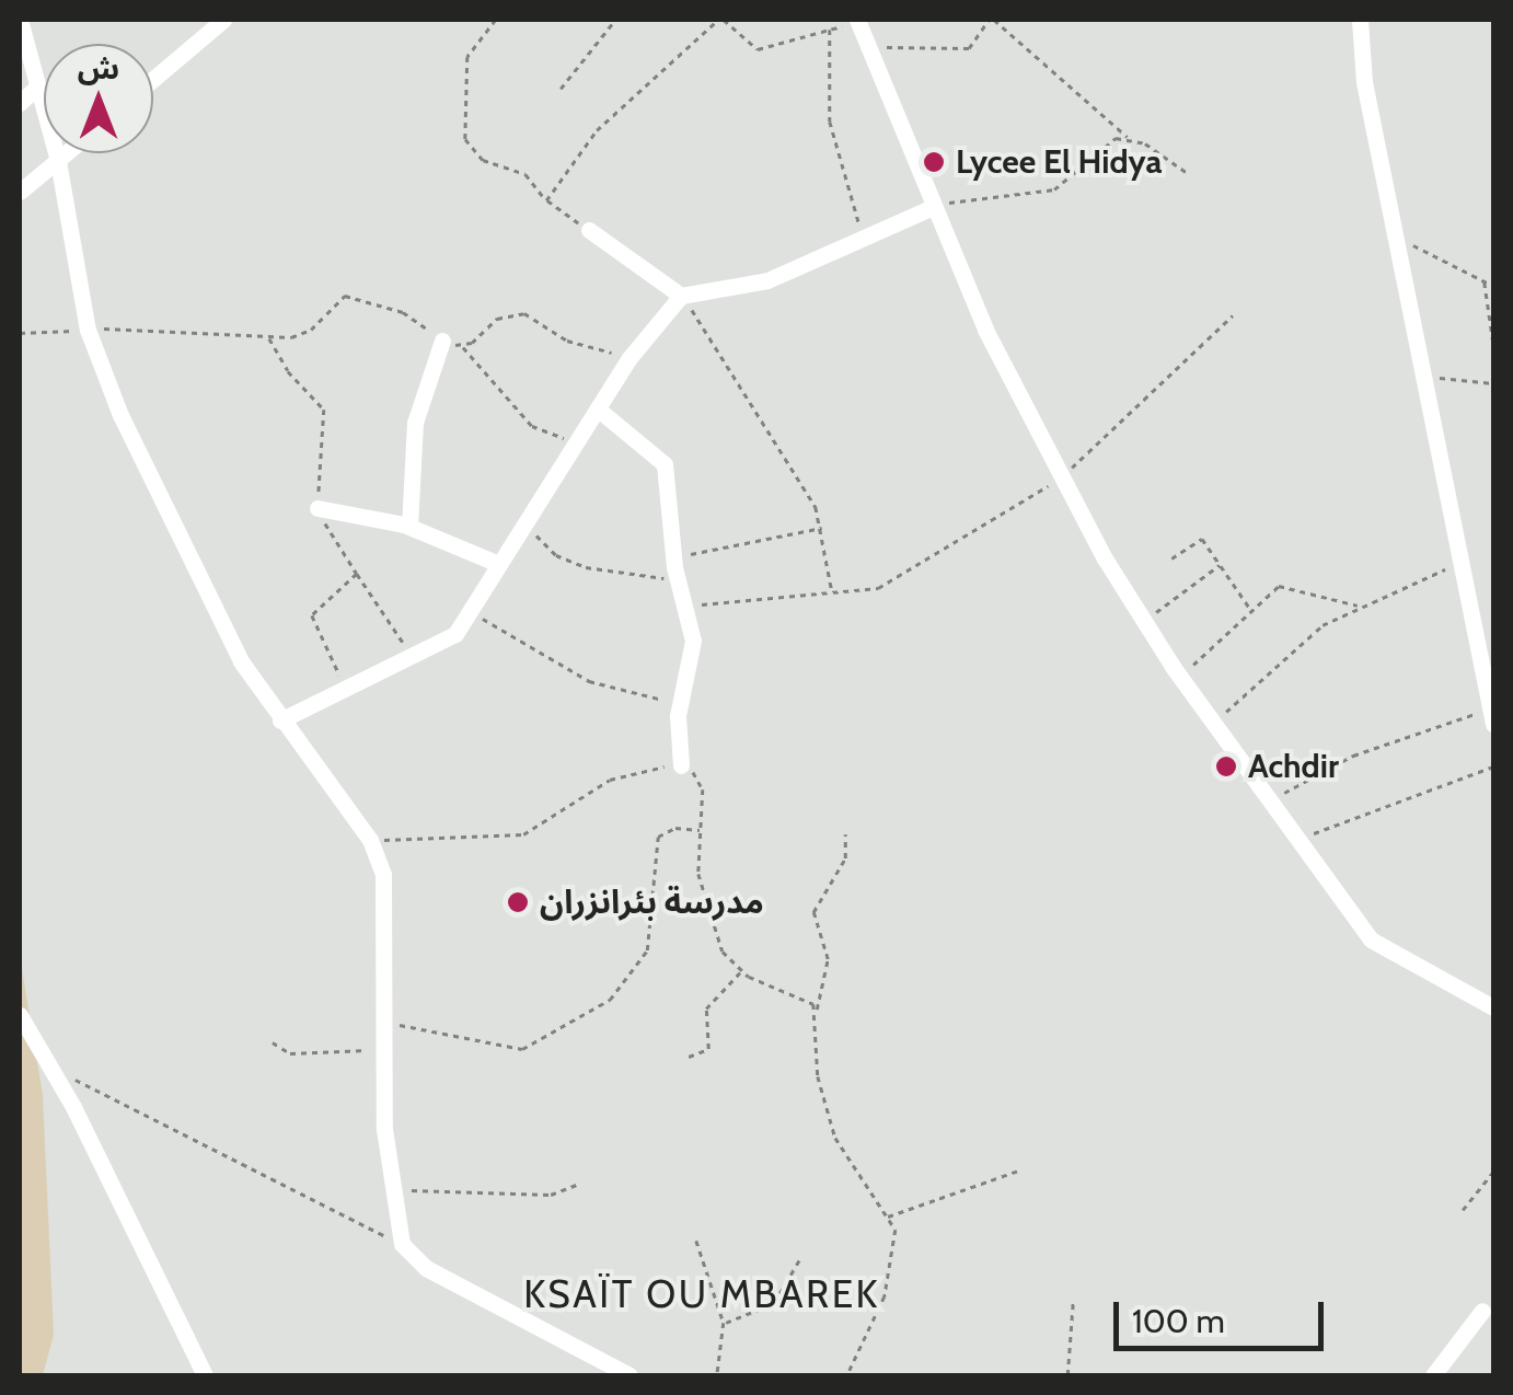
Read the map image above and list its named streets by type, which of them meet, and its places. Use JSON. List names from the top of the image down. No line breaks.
{"districts":["KSAÏT OU MBAREK"],"places":["Lycee El Hidya","Achdir","مدرسة بئرانزران"],"scale_bar":"100 m","north":"top"}
